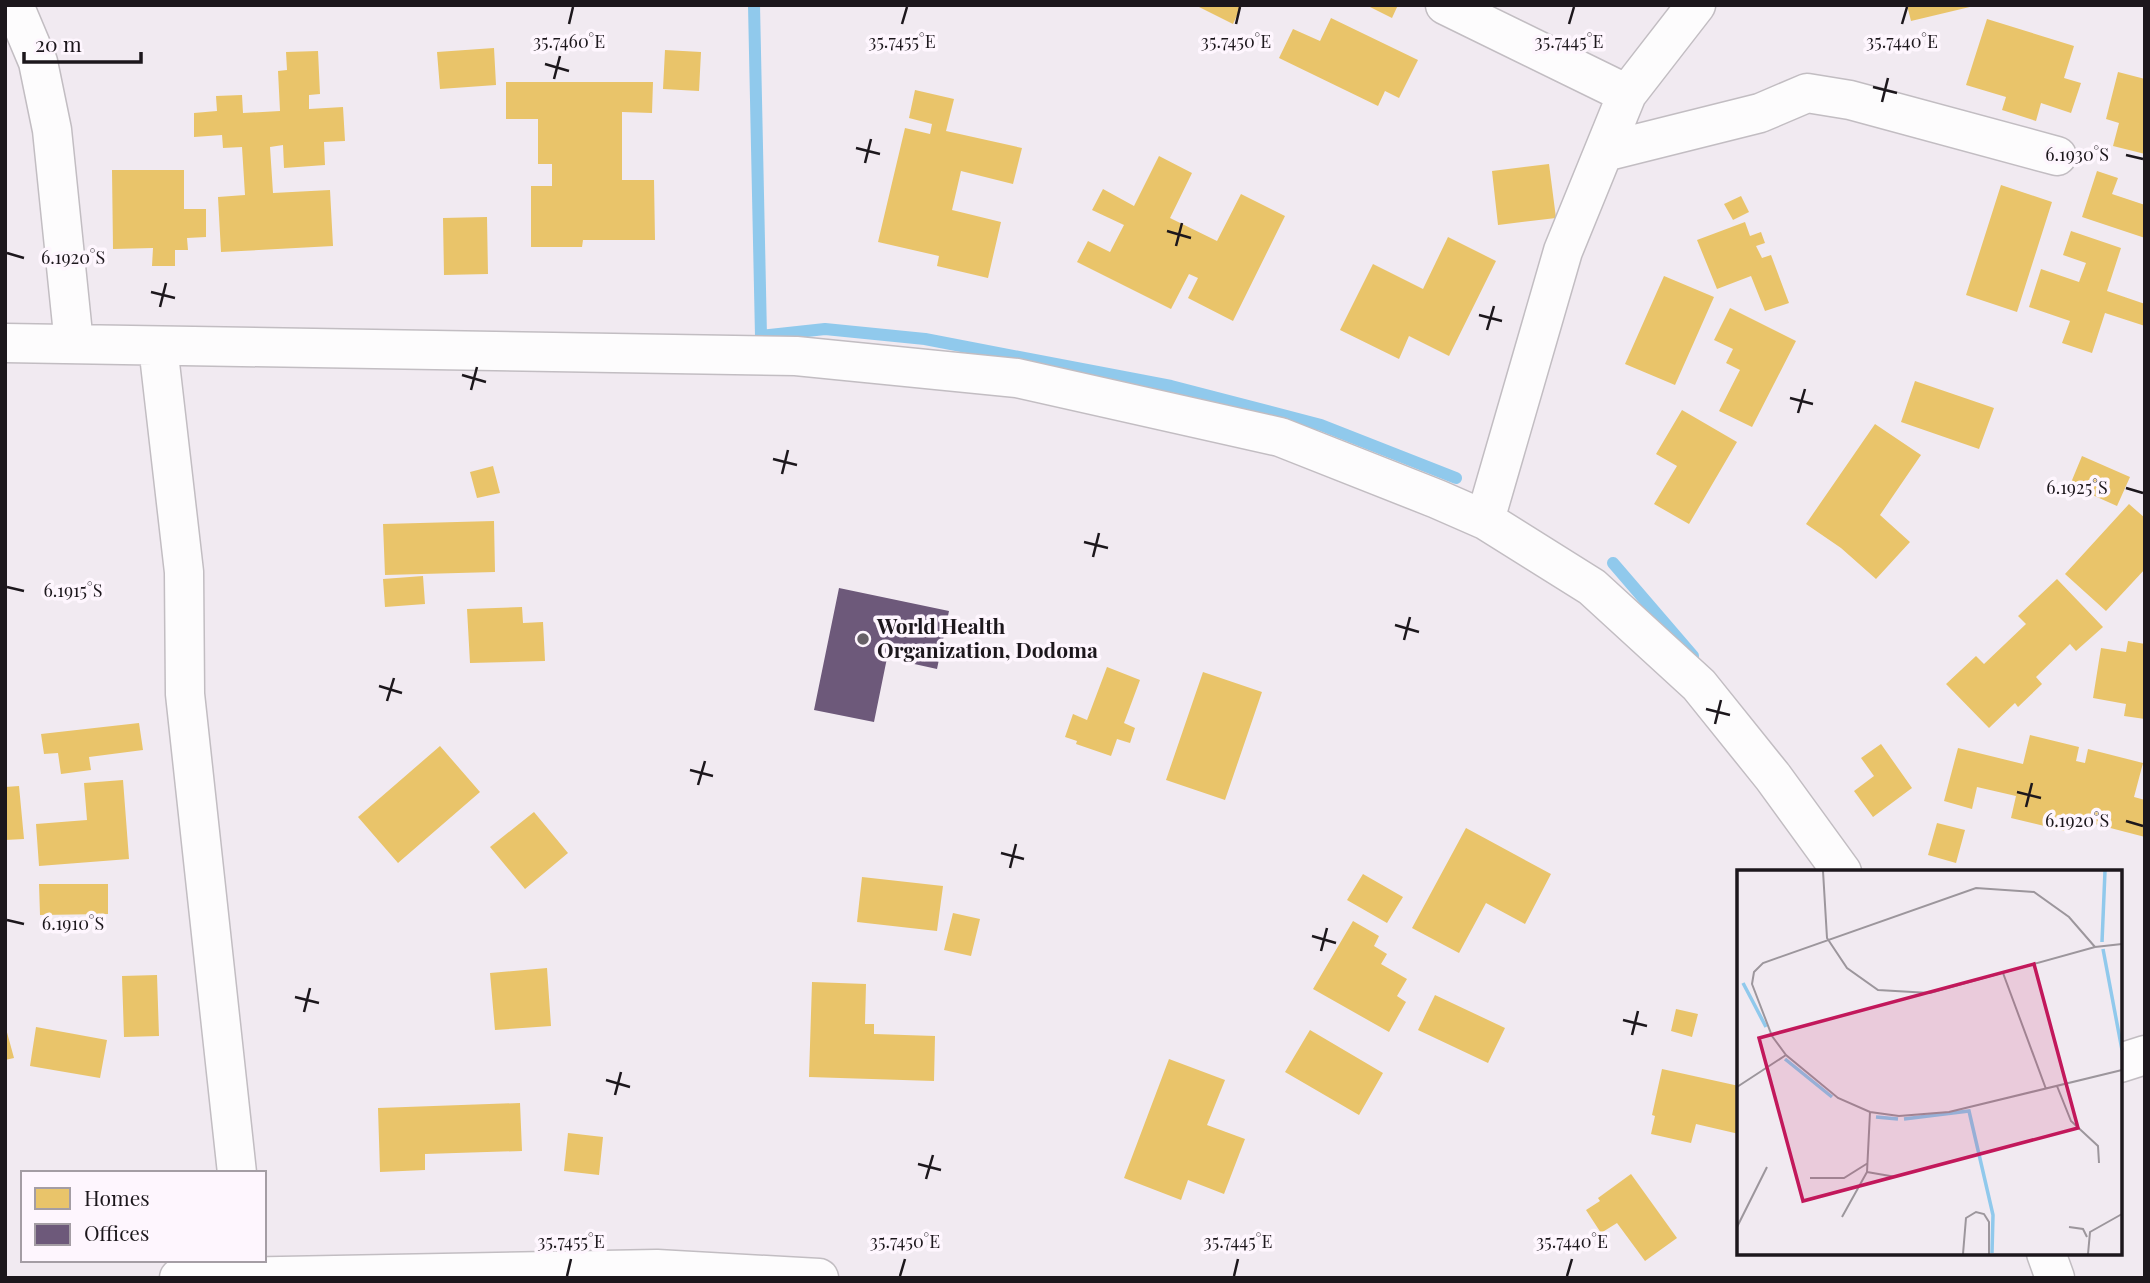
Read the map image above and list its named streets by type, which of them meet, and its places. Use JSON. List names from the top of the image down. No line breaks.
{"places":["World Health Organization, Dodoma"],"legend":["Homes","Offices"],"scale_bar":"20 m","coordinates":["35.7460°E","35.7455°E","35.7450°E","35.7445°E","35.7440°E","6.1930°S","6.1920°S","6.1925°S","6.1915°S","6.1910°S"]}
